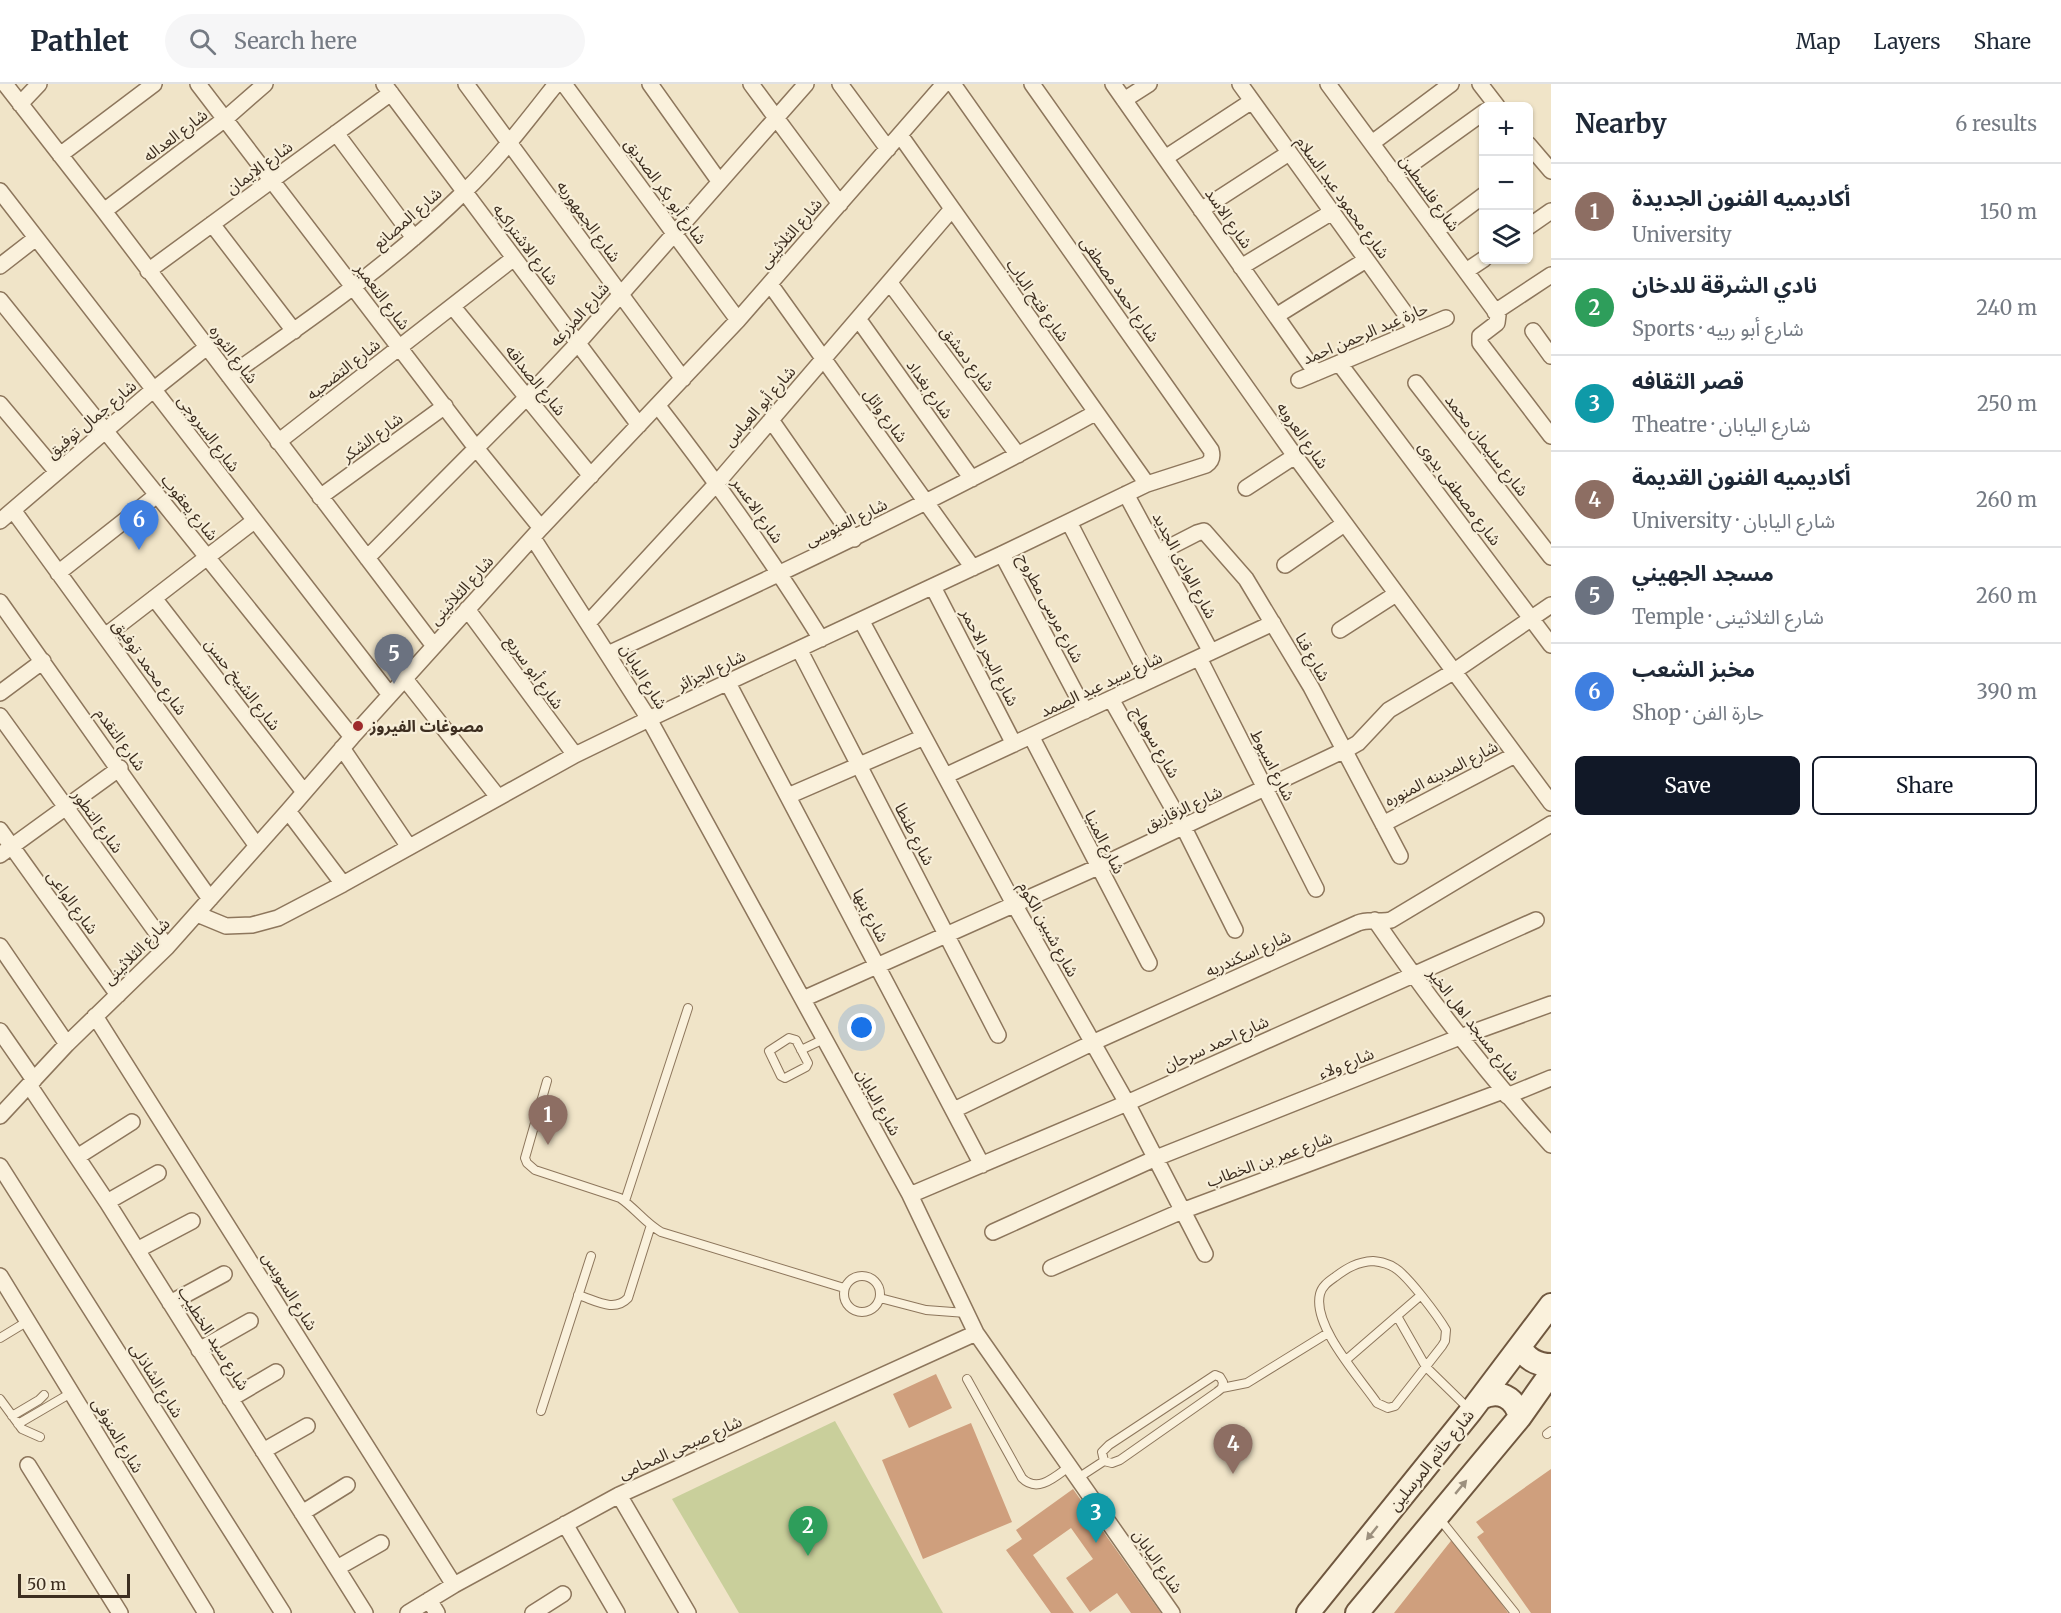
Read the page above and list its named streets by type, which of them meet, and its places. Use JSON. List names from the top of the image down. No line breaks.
{"streets":{"main road":["شارع خاتم المرسلين"],"street":["شارع العداله","شارع الايمان","شارع أبو بكر الصديق","شارع فلسطين","شارع محمود عبد السلام","شارع المصانع","شارع الاسد","شارع الجمهوريه","شارع الثلاثينى","شارع الاشتراكيه","شارع احمد مصطفى","شارع التعمير","شارع فتح الباب","شارع المزرعه","حارة عبد الرحمن احمد","شارع الثوره","شارع دمشق","شارع التضحيه","شارع الصداقه","شارع بغداد","شارع أبو العباس","شارع وائل","شارع جمال توفيق","شارع السروجى","شارع العروبه","شارع الشكر","شارع سليمان محمد","شارع مصطفى بدوى","شارع يعقوب","شارع الاعسر","شارع العنوسى","شارع الوادى الجديد","شارع مرسى مطروح","شارع البحر الاحمر","شارع قنا","شارع محمد توفيق","شارع الجزائر","شارع أبو سريع","شارع اليابان","شارع الشيخ حسن","شارع سيد عبد الصمد","شارع التقدم","شارع سوهاج","شارع اسيوط","شارع المدينه المنوره","شارع الزقازيق","شارع التطور","شارع طنطا","شارع المنيا","شارع الواعى","شارع بنها","شارع شبين الكوم","شارع اسكندريه","شارع مسجد اهل الخير","شارع احمد سرحان","شارع ولاء","شارع عمر بن الخطاب","شارع السويس","شارع سيد الخطيب","شارع الشاذلى","شارع المنوفى","شارع صبحى المحامى"]},"crossings":[["شارع العداله","شارع التعمير"],["شارع العداله","شارع الثوره"],["شارع الايمان","شارع الاشتراكيه"],["شارع الايمان","شارع التعمير"],["شارع الايمان","شارع الثوره"],["شارع أبو بكر الصديق","شارع الثلاثينى"],["شارع أبو بكر الصديق","شارع المزرعه"],["شارع محمود عبد السلام","حارة عبد الرحمن احمد"],["شارع المصانع","شارع الجمهوريه"],["شارع المصانع","شارع الاشتراكيه"],["شارع المصانع","شارع التعمير"],["شارع المصانع","شارع الثوره"],["شارع الاسد","حارة عبد الرحمن احمد"],["شارع الجمهوريه","شارع الثلاثينى"],["شارع الجمهوريه","شارع المزرعه"],["شارع الثلاثينى","شارع الاشتراكيه"],["شارع الثلاثينى","شارع التعمير"],["شارع الثلاثينى","شارع فتح الباب"],["شارع الثلاثينى","شارع الثوره"],["شارع الثلاثينى","شارع الصداقه"],["شارع الثلاثينى","شارع وائل"],["شارع الثلاثينى","شارع السروجى"],["شارع الثلاثينى","شارع يعقوب"],["شارع الثلاثينى","شارع الاعسر"],["شارع الثلاثينى","شارع محمد توفيق"],["شارع الثلاثينى","شارع الجزائر"],["شارع الثلاثينى","شارع أبو سريع"],["شارع الثلاثينى","شارع اليابان"],["شارع الثلاثينى","شارع الشيخ حسن"],["شارع الثلاثينى","شارع التقدم"],["شارع الثلاثينى","شارع التطور"],["شارع الثلاثينى","شارع الواعى"],["شارع الثلاثينى","شارع السويس"],["شارع الثلاثينى","شارع سيد الخطيب"],["شارع الاشتراكيه","شارع المزرعه"],["شارع الاشتراكيه","شارع التضحيه"],["شارع احمد مصطفى","شارع فتح الباب"],["شارع احمد مصطفى","شارع الجزائر"],["شارع التعمير","شارع المزرعه"],["شارع التعمير","شارع التضحيه"],["شارع التعمير","شارع الشكر"],["شارع التعمير","شارع اليابان"],["شارع فتح الباب","شارع أبو العباس"],["شارع فتح الباب","شارع العنوسى"],["شارع فتح الباب","شارع الجزائر"],["شارع المزرعه","شارع الثوره"],["شارع المزرعه","شارع الصداقه"],["حارة عبد الرحمن احمد","شارع مصطفى بدوى"],["شارع الثوره","شارع التضحيه"],["شارع الثوره","شارع جمال توفيق"],["شارع الثوره","شارع الشكر"],["شارع دمشق","شارع أبو العباس"],["شارع دمشق","شارع العنوسى"],["شارع التضحيه","شارع الصداقه"],["شارع بغداد","شارع أبو العباس"],["شارع بغداد","شارع العنوسى"],["شارع أبو العباس","شارع وائل"],["شارع أبو العباس","شارع الاعسر"],["شارع أبو العباس","شارع اليابان"],["شارع وائل","شارع العنوسى"],["شارع وائل","شارع الجزائر"],["شارع جمال توفيق","شارع السروجى"],["شارع جمال توفيق","شارع يعقوب"],["شارع جمال توفيق","شارع محمد توفيق"],["شارع العروبه","شارع المدينه المنوره"],["شارع العروبه","شارع الزقازيق"],["شارع مصطفى بدوى","شارع الزقازيق"],["شارع يعقوب","شارع الجزائر"],["شارع الاعسر","شارع العنوسى"],["شارع الاعسر","شارع الجزائر"],["شارع العنوسى","شارع اليابان"],["شارع الوادى الجديد","شارع قنا"],["شارع الوادى الجديد","شارع الجزائر"],["شارع الوادى الجديد","شارع سيد عبد الصمد"],["شارع الوادى الجديد","شارع اسيوط"],["شارع مرسى مطروح","شارع الجزائر"],["شارع مرسى مطروح","شارع سيد عبد الصمد"],["شارع البحر الاحمر","شارع الجزائر"],["شارع البحر الاحمر","شارع سيد عبد الصمد"],["شارع قنا","شارع سيد عبد الصمد"],["شارع قنا","شارع المدينه المنوره"],["شارع قنا","شارع الزقازيق"],["شارع الجزائر","شارع أبو سريع"],["شارع الجزائر","شارع اليابان"],["شارع الجزائر","شارع طنطا"],["شارع الجزائر","شارع بنها"],["شارع الجزائر","شارع شبين الكوم"],["شارع اليابان","شارع الزقازيق"],["شارع اليابان","شارع احمد سرحان"],["شارع اليابان","شارع صبحى المحامى"],["شارع سيد عبد الصمد","شارع سوهاج"],["شارع سيد عبد الصمد","شارع اسيوط"],["شارع سيد عبد الصمد","شارع المنيا"],["شارع سيد عبد الصمد","شارع شبين الكوم"],["شارع سوهاج","شارع الزقازيق"],["شارع اسيوط","شارع الزقازيق"],["شارع الزقازيق","شارع طنطا"],["شارع الزقازيق","شارع المنيا"],["شارع الزقازيق","شارع بنها"],["شارع الزقازيق","شارع شبين الكوم"],["شارع بنها","شارع اسكندريه"],["شارع بنها","شارع احمد سرحان"],["شارع شبين الكوم","شارع اسكندريه"],["شارع شبين الكوم","شارع احمد سرحان"],["شارع شبين الكوم","شارع ولاء"],["شارع شبين الكوم","شارع عمر بن الخطاب"],["شارع اسكندريه","شارع مسجد اهل الخير"],["شارع مسجد اهل الخير","شارع احمد سرحان"],["شارع مسجد اهل الخير","شارع ولاء"],["شارع مسجد اهل الخير","شارع عمر بن الخطاب"],["شارع السويس","شارع صبحى المحامى"]],"places":["مصوغات الفيروز"],"scale_bar":"50 m","page":{"header":"Pathlet","search":"Search here","nav":["Map","Layers","Share"],"heading":["Nearby","6 results"],"map_buttons":["+","−"],"list":[{"mark":"1","name":"أكاديميه الفنون الجديدة","note":"University","value":"150 m"},{"mark":"2","name":"نادي الشرقة للدخان","note":"Sports · شارع أبو ربيه","value":"240 m"},{"mark":"3","name":"قصر الثقافه","note":"Theatre · شارع اليابان","value":"250 m"},{"mark":"4","name":"أكاديميه الفنون القديمة","note":"University · شارع اليابان","value":"260 m"},{"mark":"5","name":"مسجد الجهيني","note":"Temple · شارع الثلاثينى","value":"260 m"},{"mark":"6","name":"مخبز الشعب","note":"Shop · حارة الفن","value":"390 m"}],"pins":["6","5","1","4","3","2"],"buttons":["Save","Share"],"scale":"50 m"}}
